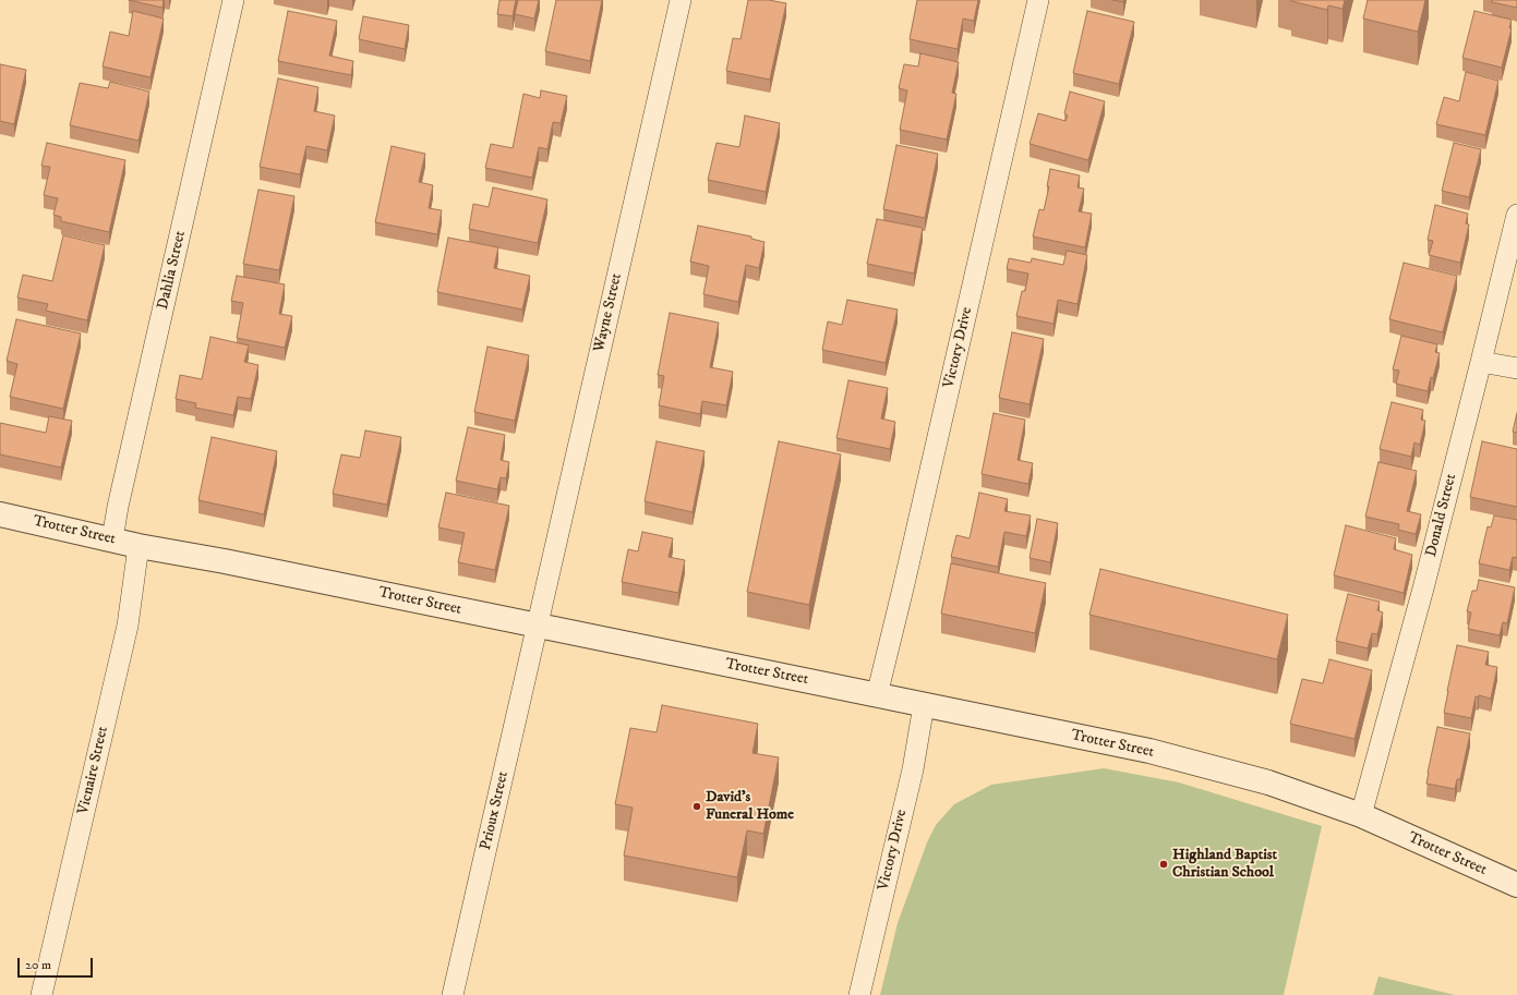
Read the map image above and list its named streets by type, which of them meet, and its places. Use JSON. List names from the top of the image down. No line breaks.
{"streets":{"street":["Dahlia Street","Wayne Street","Victory Drive","Donald Street","Trotter Street","Vicnaire Street","Prioux Street"]},"crossings":[["Dahlia Street","Trotter Street"],["Wayne Street","Trotter Street"],["Wayne Street","Prioux Street"],["Victory Drive","Trotter Street"],["Donald Street","Trotter Street"],["Trotter Street","Vicnaire Street"],["Trotter Street","Prioux Street"]],"places":["David's Funeral Home","Highland Baptist Christian School"],"scale_bar":"20 m"}
